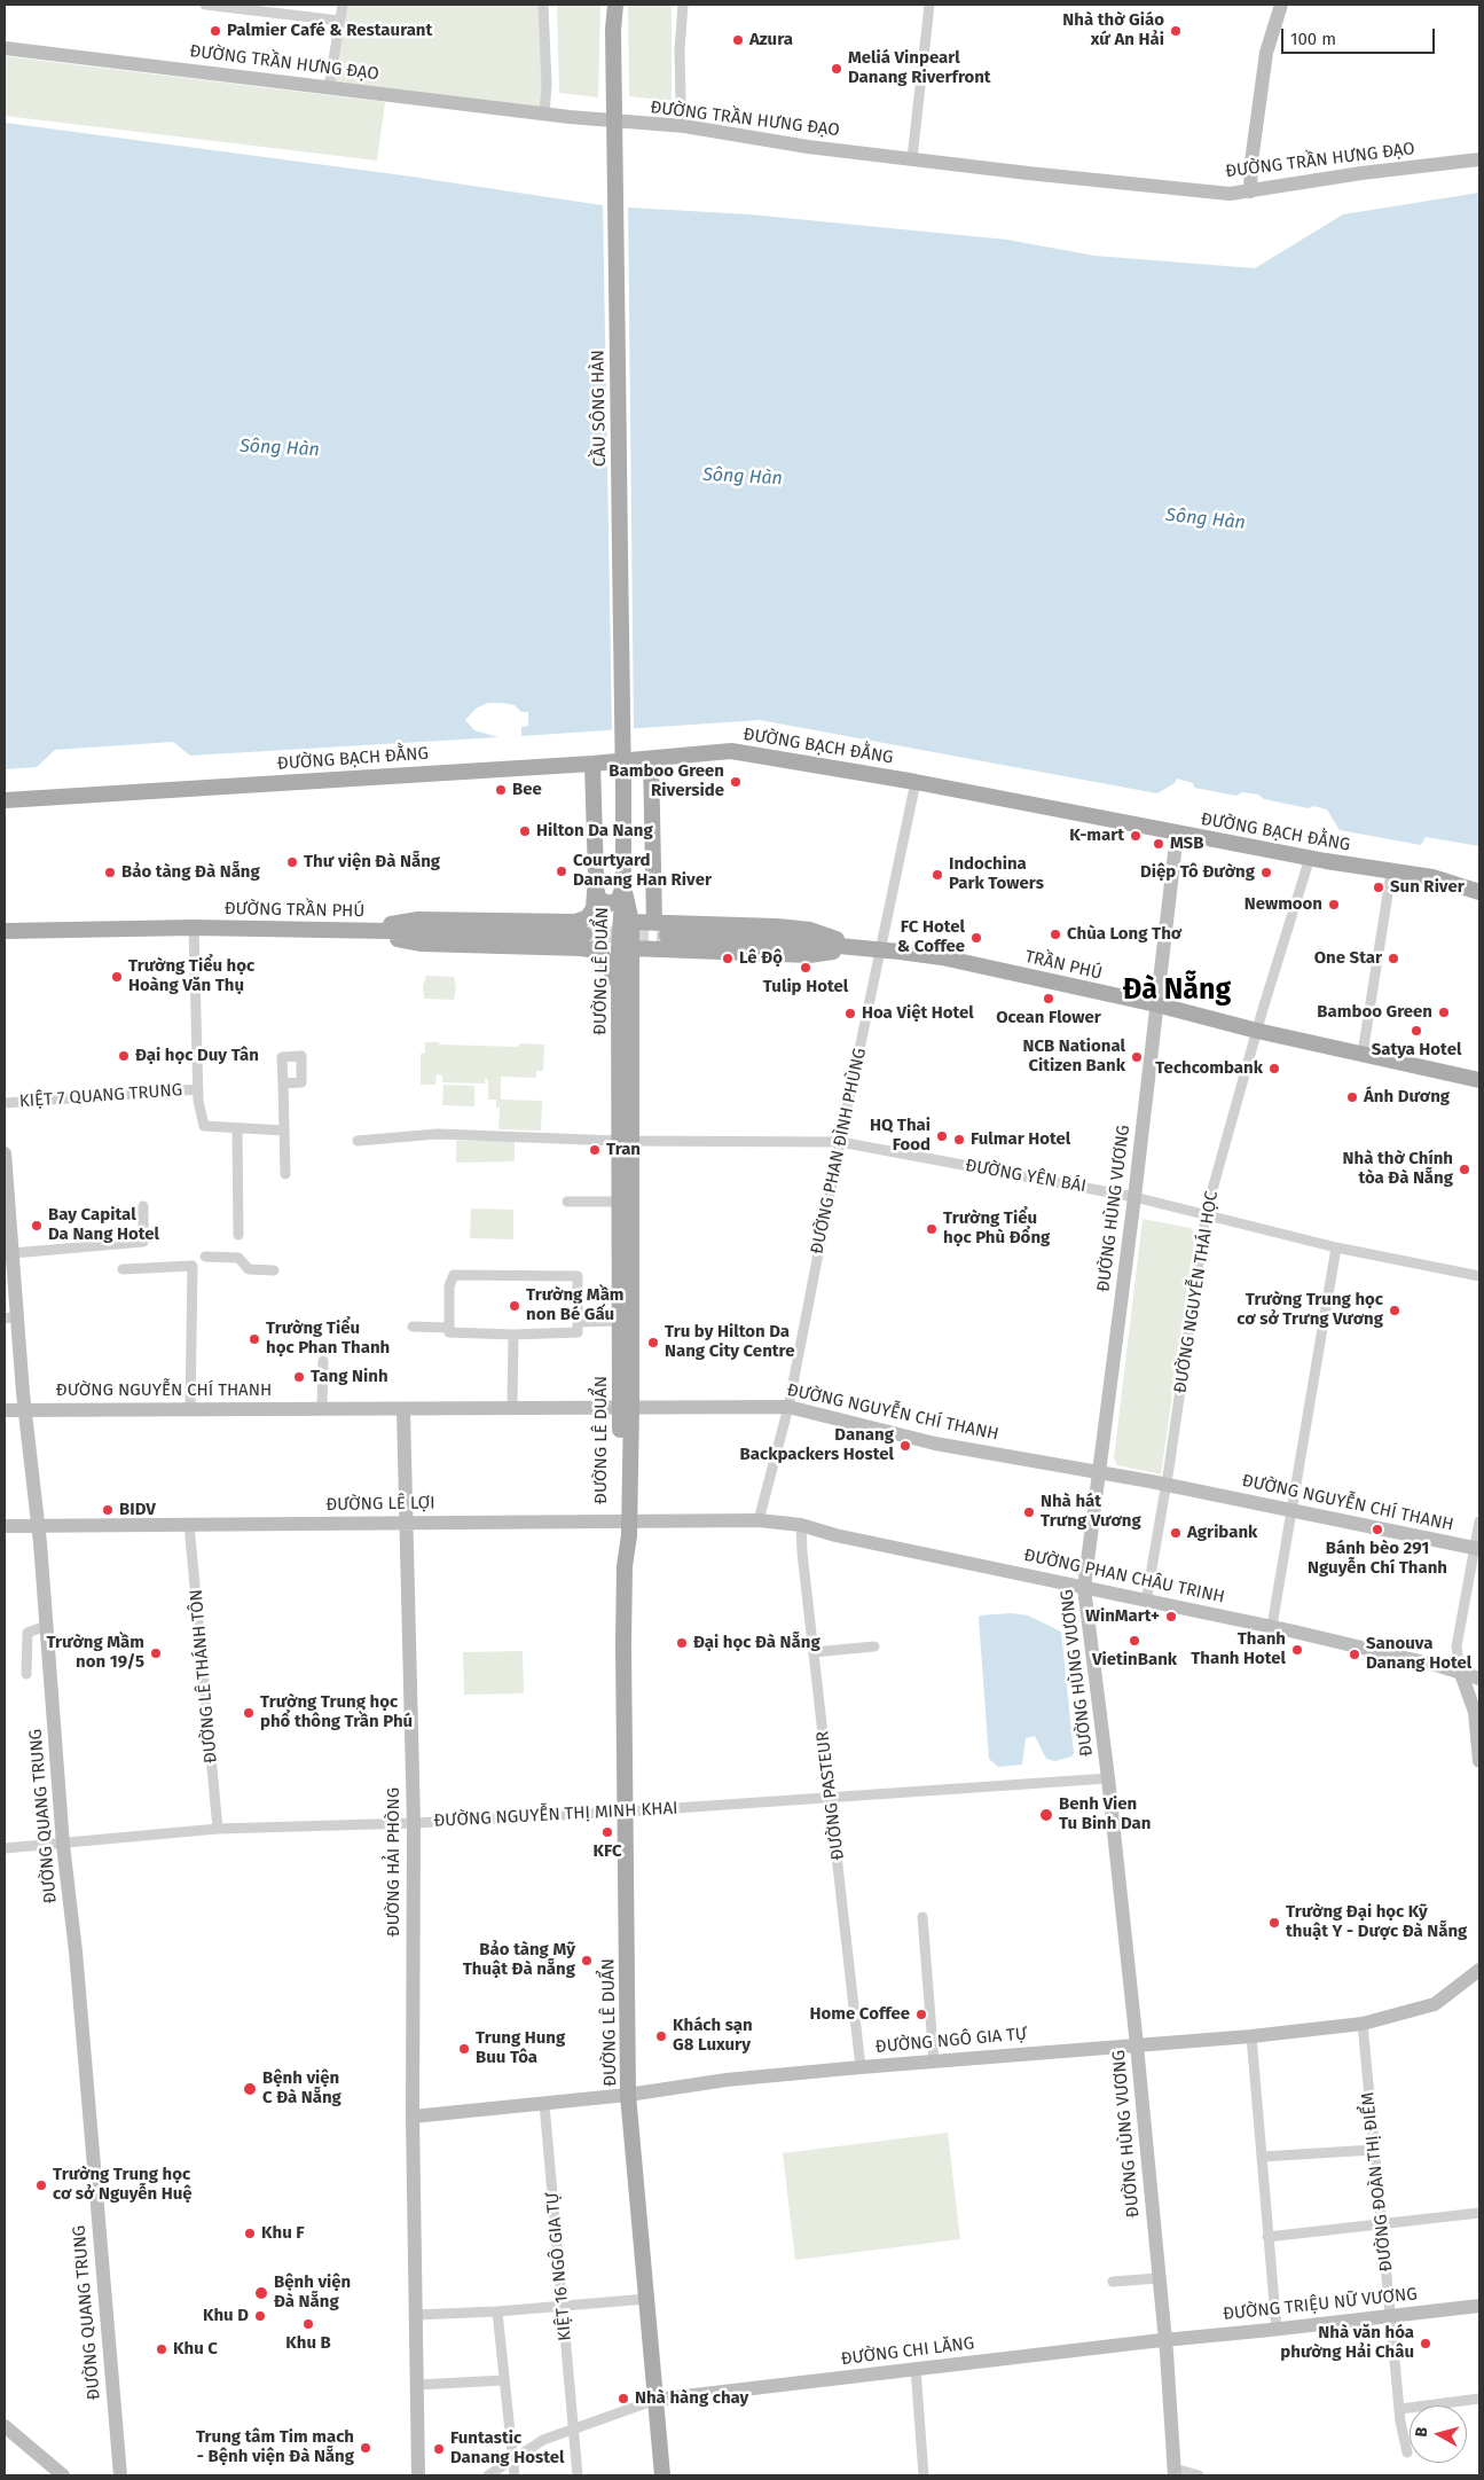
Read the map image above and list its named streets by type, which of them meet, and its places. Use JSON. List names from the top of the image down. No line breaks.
{"streets":{"main road":["CẦU SÔNG HÀN","ĐƯỜNG BẠCH ĐẰNG","ĐƯỜNG TRẦN PHÚ","TRẦN PHÚ","ĐƯỜNG LÊ DUẨN"],"street":["ĐƯỜNG TRẦN HƯNG ĐẠO","KIỆT 7 QUANG TRUNG","ĐƯỜNG PHAN ĐÌNH PHÙNG","ĐƯỜNG YÊN BÁI","ĐƯỜNG HÙNG VƯƠNG","ĐƯỜNG NGUYỄN THÁI HỌC","ĐƯỜNG NGUYỄN CHÍ THANH","ĐƯỜNG LÊ LỢI","ĐƯỜNG PHAN CHÂU TRINH","ĐƯỜNG LÊ THÁNH TÔN","ĐƯỜNG PASTEUR","ĐƯỜNG NGUYỄN THỊ MINH KHAI","ĐƯỜNG QUANG TRUNG","ĐƯỜNG HẢI PHÒNG","ĐƯỜNG NGÔ GIA TỰ","ĐƯỜNG ĐOÀN THỊ ĐIỂM","KIỆT 16 NGÔ GIA TỰ","ĐƯỜNG TRIỆU NỮ VƯƠNG","ĐƯỜNG CHI LĂNG"]},"crossings":[["CẦU SÔNG HÀN","ĐƯỜNG LÊ DUẨN"],["ĐƯỜNG BẠCH ĐẰNG","ĐƯỜNG PHAN ĐÌNH PHÙNG"],["ĐƯỜNG BẠCH ĐẰNG","ĐƯỜNG HÙNG VƯƠNG"],["ĐƯỜNG BẠCH ĐẰNG","ĐƯỜNG NGUYỄN THÁI HỌC"],["TRẦN PHÚ","ĐƯỜNG LÊ DUẨN"],["TRẦN PHÚ","ĐƯỜNG PHAN ĐÌNH PHÙNG"],["TRẦN PHÚ","ĐƯỜNG HÙNG VƯƠNG"],["TRẦN PHÚ","ĐƯỜNG NGUYỄN THÁI HỌC"],["ĐƯỜNG LÊ DUẨN","ĐƯỜNG YÊN BÁI"],["ĐƯỜNG LÊ DUẨN","ĐƯỜNG NGUYỄN CHÍ THANH"],["ĐƯỜNG LÊ DUẨN","ĐƯỜNG LÊ LỢI"],["ĐƯỜNG LÊ DUẨN","ĐƯỜNG NGUYỄN THỊ MINH KHAI"],["ĐƯỜNG LÊ DUẨN","ĐƯỜNG NGÔ GIA TỰ"],["ĐƯỜNG LÊ DUẨN","ĐƯỜNG CHI LĂNG"],["ĐƯỜNG PHAN ĐÌNH PHÙNG","ĐƯỜNG YÊN BÁI"],["ĐƯỜNG PHAN ĐÌNH PHÙNG","ĐƯỜNG NGUYỄN CHÍ THANH"],["ĐƯỜNG PHAN ĐÌNH PHÙNG","ĐƯỜNG LÊ LỢI"],["ĐƯỜNG PHAN ĐÌNH PHÙNG","ĐƯỜNG PHAN CHÂU TRINH"],["ĐƯỜNG YÊN BÁI","ĐƯỜNG HÙNG VƯƠNG"],["ĐƯỜNG YÊN BÁI","ĐƯỜNG NGUYỄN THÁI HỌC"],["ĐƯỜNG HÙNG VƯƠNG","ĐƯỜNG NGUYỄN CHÍ THANH"],["ĐƯỜNG HÙNG VƯƠNG","ĐƯỜNG PHAN CHÂU TRINH"],["ĐƯỜNG HÙNG VƯƠNG","ĐƯỜNG NGUYỄN THỊ MINH KHAI"],["ĐƯỜNG HÙNG VƯƠNG","ĐƯỜNG NGÔ GIA TỰ"],["ĐƯỜNG HÙNG VƯƠNG","ĐƯỜNG TRIỆU NỮ VƯƠNG"],["ĐƯỜNG HÙNG VƯƠNG","ĐƯỜNG CHI LĂNG"],["ĐƯỜNG NGUYỄN THÁI HỌC","ĐƯỜNG NGUYỄN CHÍ THANH"],["ĐƯỜNG NGUYỄN THÁI HỌC","ĐƯỜNG PHAN CHÂU TRINH"],["ĐƯỜNG NGUYỄN CHÍ THANH","ĐƯỜNG QUANG TRUNG"],["ĐƯỜNG NGUYỄN CHÍ THANH","ĐƯỜNG HẢI PHÒNG"],["ĐƯỜNG LÊ LỢI","ĐƯỜNG PHAN CHÂU TRINH"],["ĐƯỜNG LÊ LỢI","ĐƯỜNG LÊ THÁNH TÔN"],["ĐƯỜNG LÊ LỢI","ĐƯỜNG QUANG TRUNG"],["ĐƯỜNG LÊ LỢI","ĐƯỜNG HẢI PHÒNG"],["ĐƯỜNG PHAN CHÂU TRINH","ĐƯỜNG PASTEUR"],["ĐƯỜNG LÊ THÁNH TÔN","ĐƯỜNG NGUYỄN THỊ MINH KHAI"],["ĐƯỜNG PASTEUR","ĐƯỜNG NGUYỄN THỊ MINH KHAI"],["ĐƯỜNG PASTEUR","ĐƯỜNG NGÔ GIA TỰ"],["ĐƯỜNG NGUYỄN THỊ MINH KHAI","ĐƯỜNG QUANG TRUNG"],["ĐƯỜNG NGUYỄN THỊ MINH KHAI","ĐƯỜNG HẢI PHÒNG"],["ĐƯỜNG HẢI PHÒNG","ĐƯỜNG NGÔ GIA TỰ"],["ĐƯỜNG NGÔ GIA TỰ","ĐƯỜNG ĐOÀN THỊ ĐIỂM"],["ĐƯỜNG NGÔ GIA TỰ","KIỆT 16 NGÔ GIA TỰ"],["ĐƯỜNG ĐOÀN THỊ ĐIỂM","ĐƯỜNG TRIỆU NỮ VƯƠNG"],["ĐƯỜNG TRIỆU NỮ VƯƠNG","ĐƯỜNG CHI LĂNG"]],"districts":["Đà Nẵng"],"water":["Sông Hàn"],"places":["Palmier Café & Restaurant","Nhà thờ Giáo xứ An Hải","Azura","Meliá Vinpearl Danang Riverfront","Bamboo Green Riverside","Bee","Hilton Da Nang","K-mart","MSB","Thư viện Đà Nẵng","Courtyard Danang Han River","Bảo tàng Đà Nẵng","Diệp Tô Đường","Indochina Park Towers","Sun River","Newmoon","Chùa Long Thơ","FC Hotel & Coffee","Lê Độ","One Star","Tulip Hotel","Trường Tiểu học Hoàng Văn Thụ","Ocean Flower","Bamboo Green","Hoa Việt Hotel","Satya Hotel","Đại học Duy Tân","NCB National Citizen Bank","Techcombank","Ánh Dương","HQ Thai Food","Fulmar Hotel","Tran","Nhà thờ Chính tòa Đà Nẵng","Bay Capital Da Nang Hotel","Trường Tiểu học Phù Đổng","Trường Mầm non Bé Gấu","Trường Trung học cơ sở Trưng Vương","Trường Tiểu học Phan Thanh","Tru by Hilton Da Nang City Centre","Tang Ninh","Danang Backpackers Hostel","BIDV","Nhà hát Trưng Vương","Bánh bèo 291 Nguyễn Chí Thanh","Agribank","WinMart+","VietinBank","Đại học Đà Nẵng","Thanh Thanh Hotel","Trường Mầm non 19/5","Sanouva Danang Hotel","Trường Trung học phổ thông Trần Phú","Benh Vien Tu Binh Dan","KFC","Trường Đại học Kỹ thuật Y - Dược Đà Nẵng","Bảo tàng Mỹ Thuật Đà nẵng","Home Coffee","Khách sạn G8 Luxury","Trung Hung Buu Tôa","Bệnh viện C Đà Nẵng","Trường Trung học cơ sở Nguyễn Huệ","Khu F","Bệnh viện Đà Nẵng","Khu D","Khu B","Nhà văn hóa phường Hải Châu","Khu C","Nhà hàng chay","Trung tâm Tim mạch - Bệnh viện Đà Nẵng","Funtastic Danang Hostel"],"scale_bar":"100 m","north":"left"}
